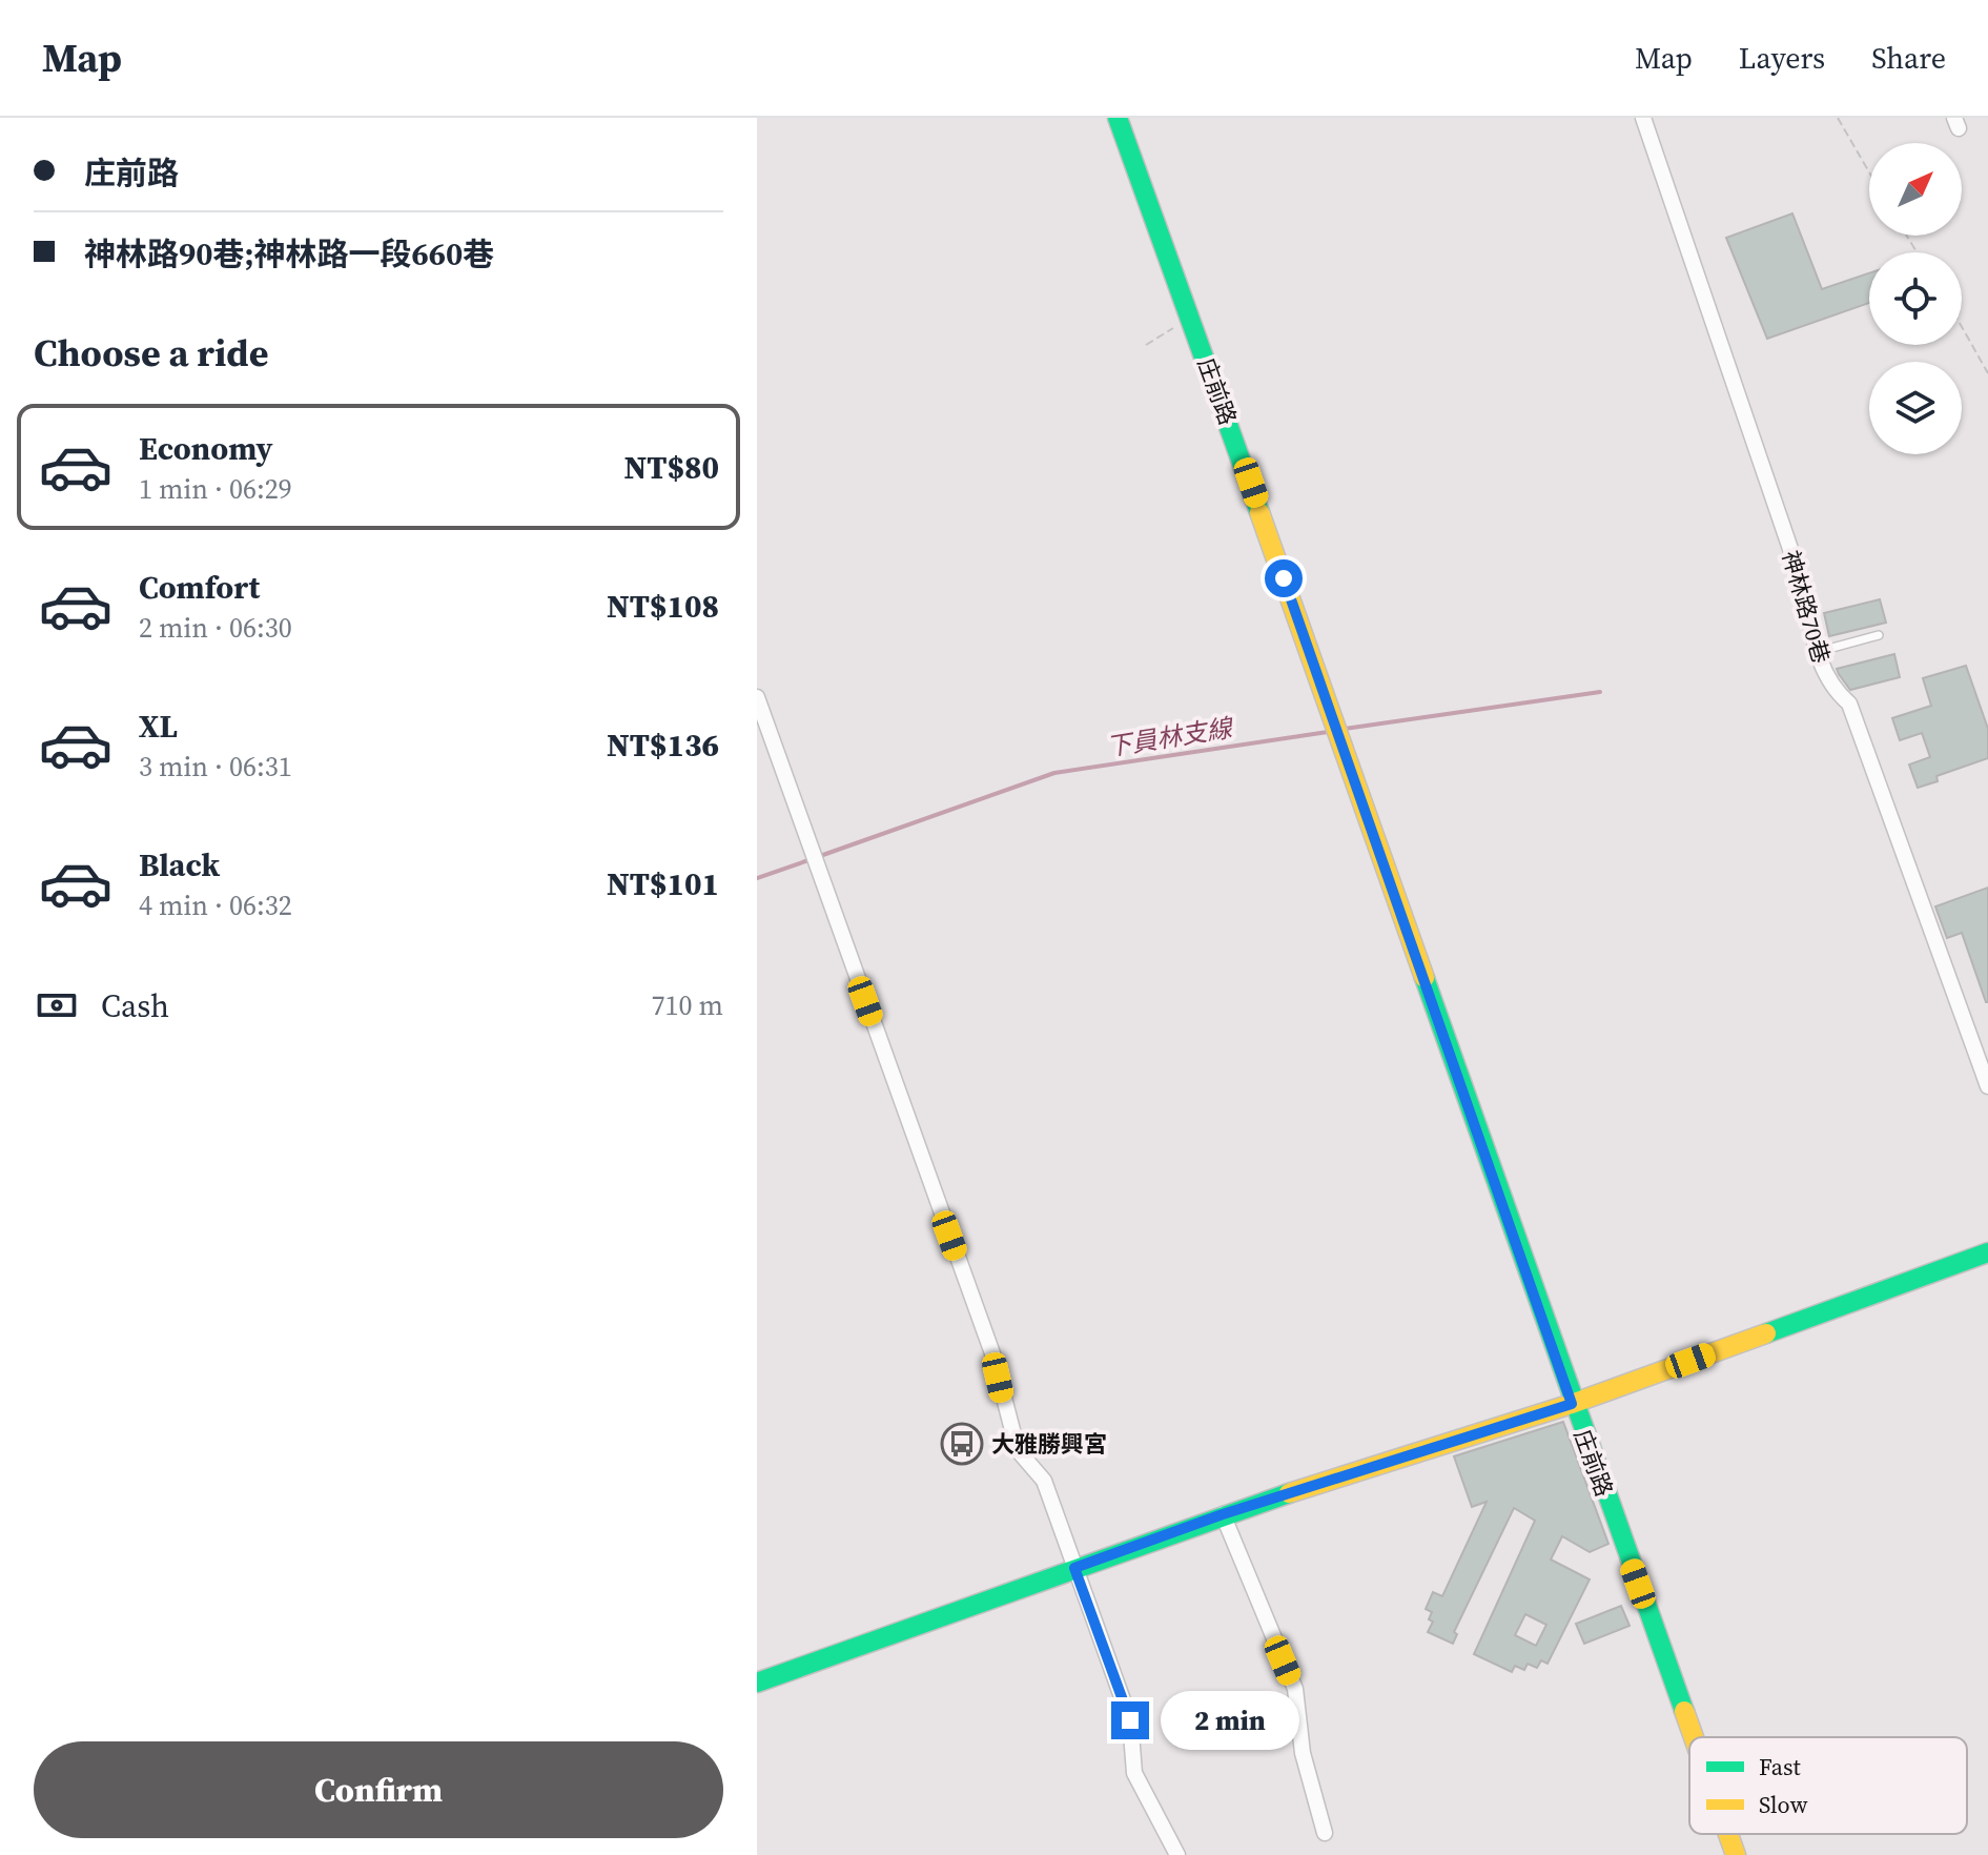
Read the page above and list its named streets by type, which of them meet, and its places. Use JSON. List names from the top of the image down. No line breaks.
{"streets":{"street":["庄前路","神林路70巷"]},"water":["下員林支線"],"places":{"bus stop":["大雅勝興宮"]},"legend":["Fast","Slow"],"north":"top right","page":{"header":"Map","nav":["Map","Layers","Share"],"banner":["庄前路","神林路90巷;神林路一段660巷"],"heading":"Choose a ride","list":[{"name":"Economy","note":"1 min · 06:29","value":"NT$80"},{"name":"Comfort","note":"2 min · 06:30","value":"NT$108"},{"name":"XL","note":"3 min · 06:31","value":"NT$136"},{"name":"Black","note":"4 min · 06:32","value":"NT$101"}],"pay":["Cash","710 m"],"bubble":"2 min","buttons":"Confirm"}}
